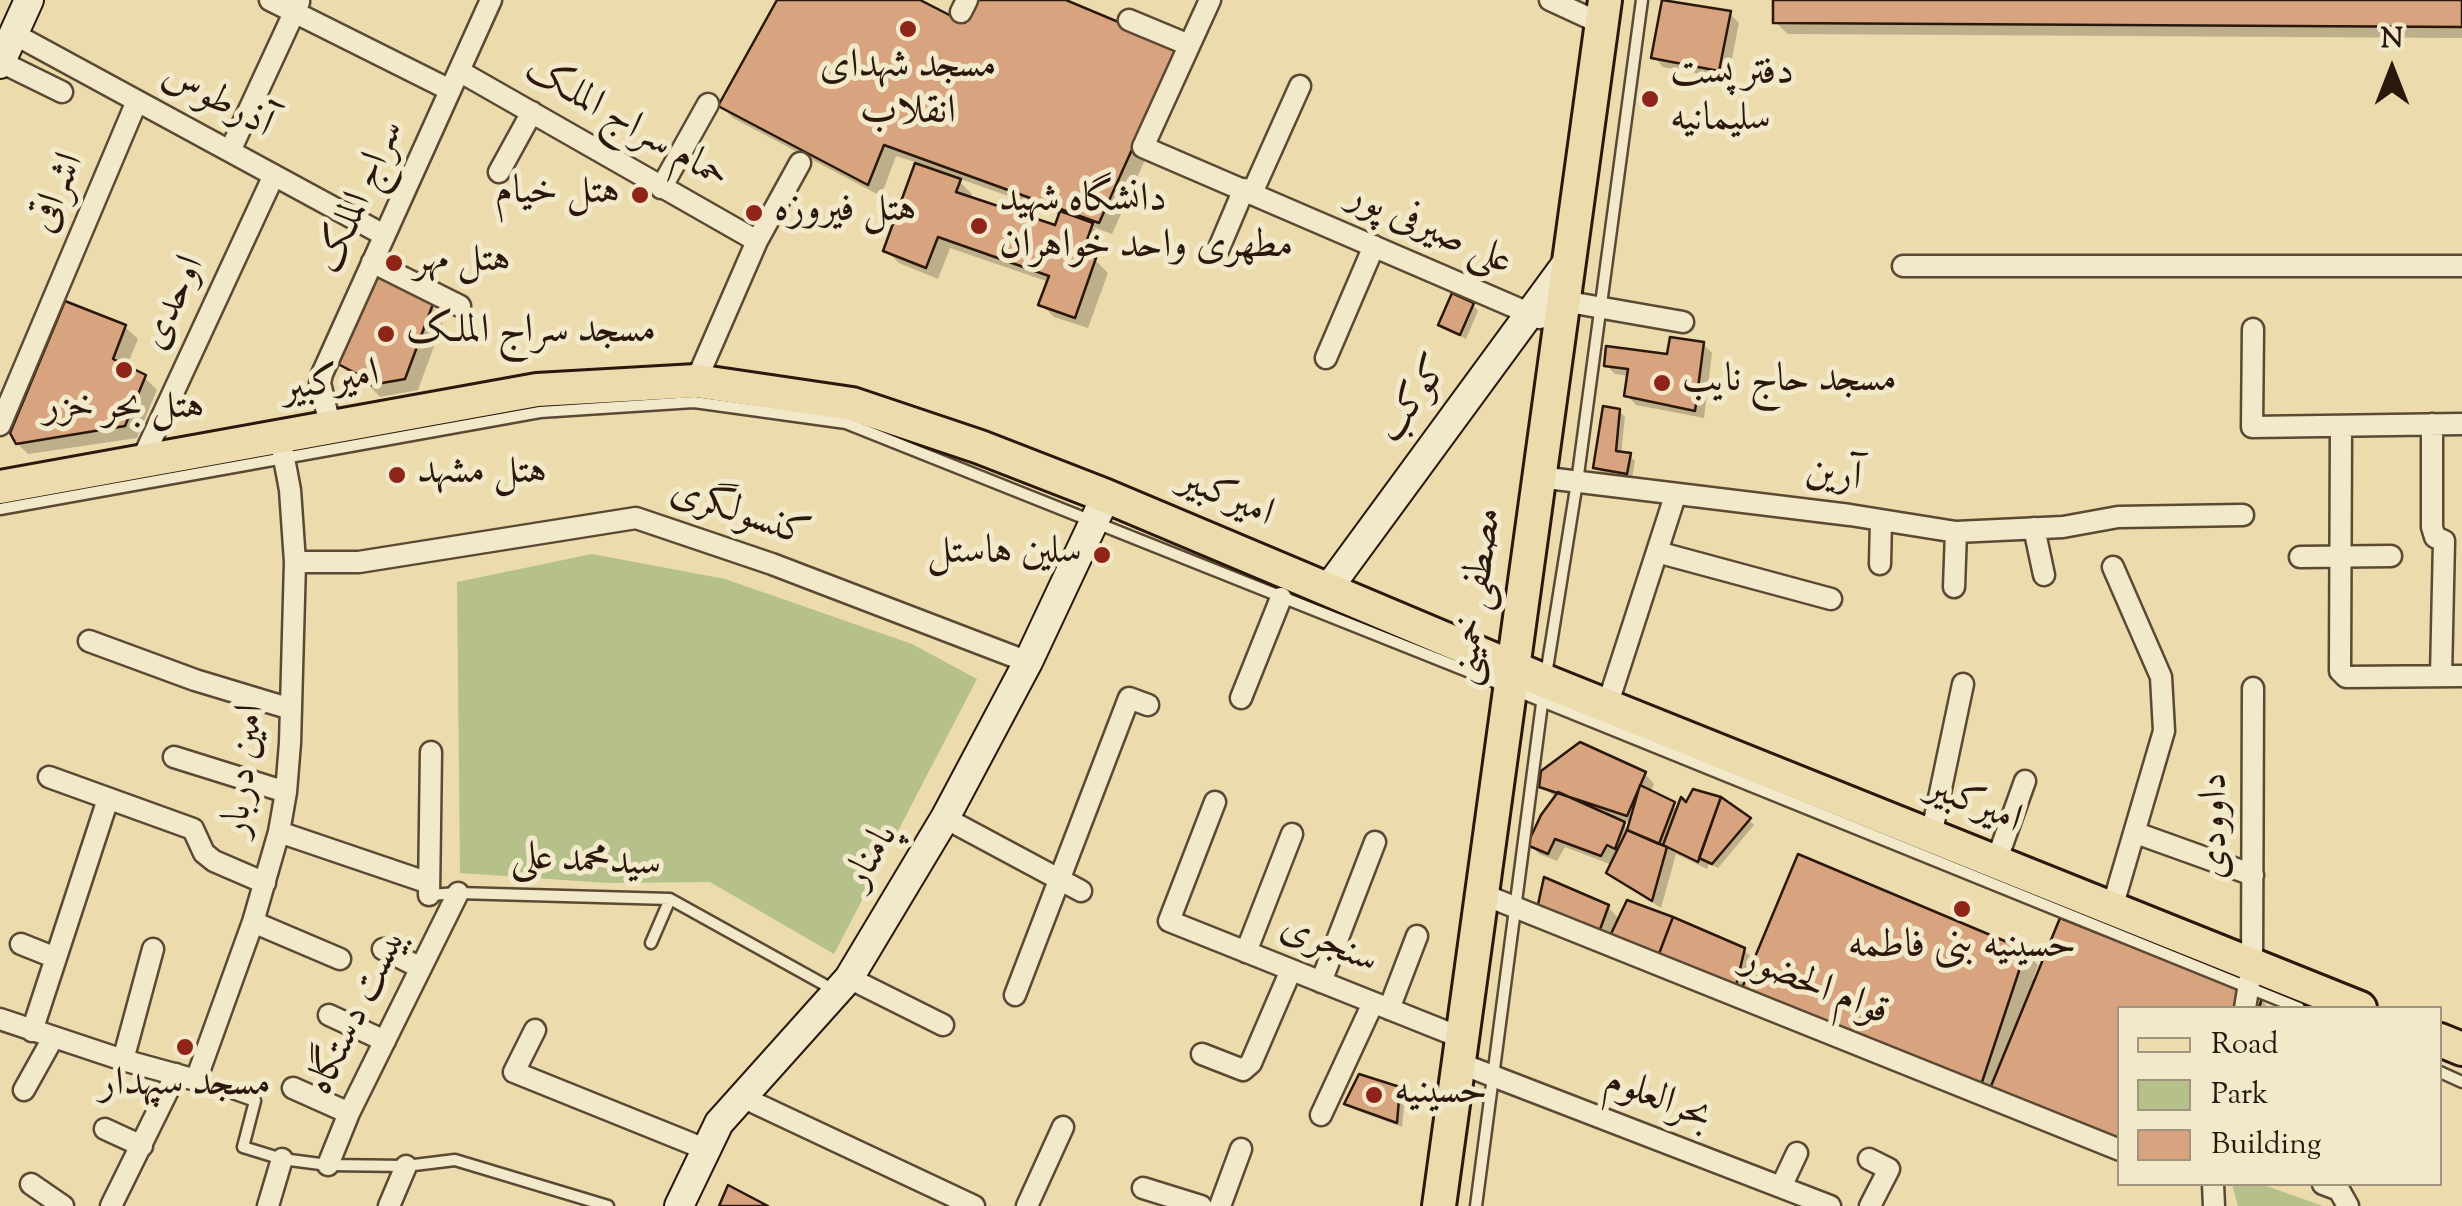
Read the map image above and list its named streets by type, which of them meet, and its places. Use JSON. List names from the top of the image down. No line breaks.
{"streets":{"main road":["امیرکبیر","مصطفی خمینی"],"street":["آذرطوس","حمام سراج الملک","اشراقی","سراج الملک","علی صیرفی پور","اوحدی","کوکب","آرین","کنسولگری","امین دربار","داوودی","پامنار","سیدمحمد علی","سنجری","قوام الحضور","بیست دستگاه","بحرالعلوم"]},"crossings":[["آذرطوس","اشراقی"],["آذرطوس","سراج الملک"],["آذرطوس","اوحدی"],["حمام سراج الملک","سراج الملک"],["سراج الملک","امیرکبیر"],["علی صیرفی پور","کوکب"],["علی صیرفی پور","مصطفی خمینی"],["اوحدی","امیرکبیر"],["امیرکبیر","کوکب"],["امیرکبیر","مصطفی خمینی"],["امیرکبیر","امین دربار"],["امیرکبیر","داوودی"],["امیرکبیر","پامنار"],["کوکب","مصطفی خمینی"],["آرین","مصطفی خمینی"],["کنسولگری","امین دربار"],["کنسولگری","پامنار"],["مصطفی خمینی","سنجری"],["مصطفی خمینی","قوام الحضور"],["مصطفی خمینی","بحرالعلوم"],["امین دربار","سیدمحمد علی"],["پامنار","سیدمحمد علی"],["سیدمحمد علی","بیست دستگاه"],["سنجری","بحرالعلوم"]],"places":["مسجد شهدای انقلاب","دفتر پست سلیمانیه","هتل خیام","هتل فیروزه","دانشگاه شهید مطهری واحد خواهران","هتل مهر","مسجد سراج الملک","هتل بحر خزر","مسجد حاج نایب","هتل مشهد","سلین هاستل","حسینیه بنی فاطمه","مسجد سپهدار","حسینیه"],"legend":["Road","Park","Building"],"north":"top"}
